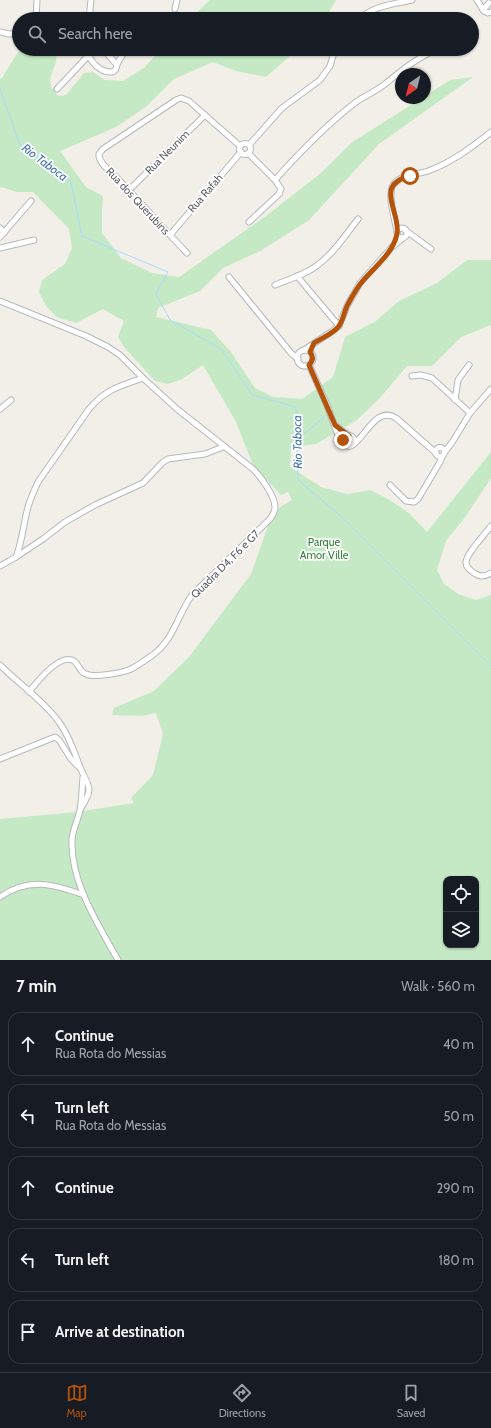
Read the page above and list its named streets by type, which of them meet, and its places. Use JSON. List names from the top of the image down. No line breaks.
{"streets":{"street":["Rua Neunim","Rua Rafah","Rua dos Querubins","Quadra D4, F6 e G7"]},"crossings":[["Rua Neunim","Rua dos Querubins"],["Rua Rafah","Rua dos Querubins"]],"water":["Rio Taboca"],"parks":["Parque Amor Ville"],"north":"bottom left","page":{"search":"Search here","heading":["7 min","Walk · 560 m"],"list":[["Continue","Rua Rota do Messias","40 m"],["Turn left","Rua Rota do Messias","50 m"],["Continue","290 m"],["Turn left","180 m"],"Arrive at destination"],"nav":["Map","Directions","Saved"]}}
